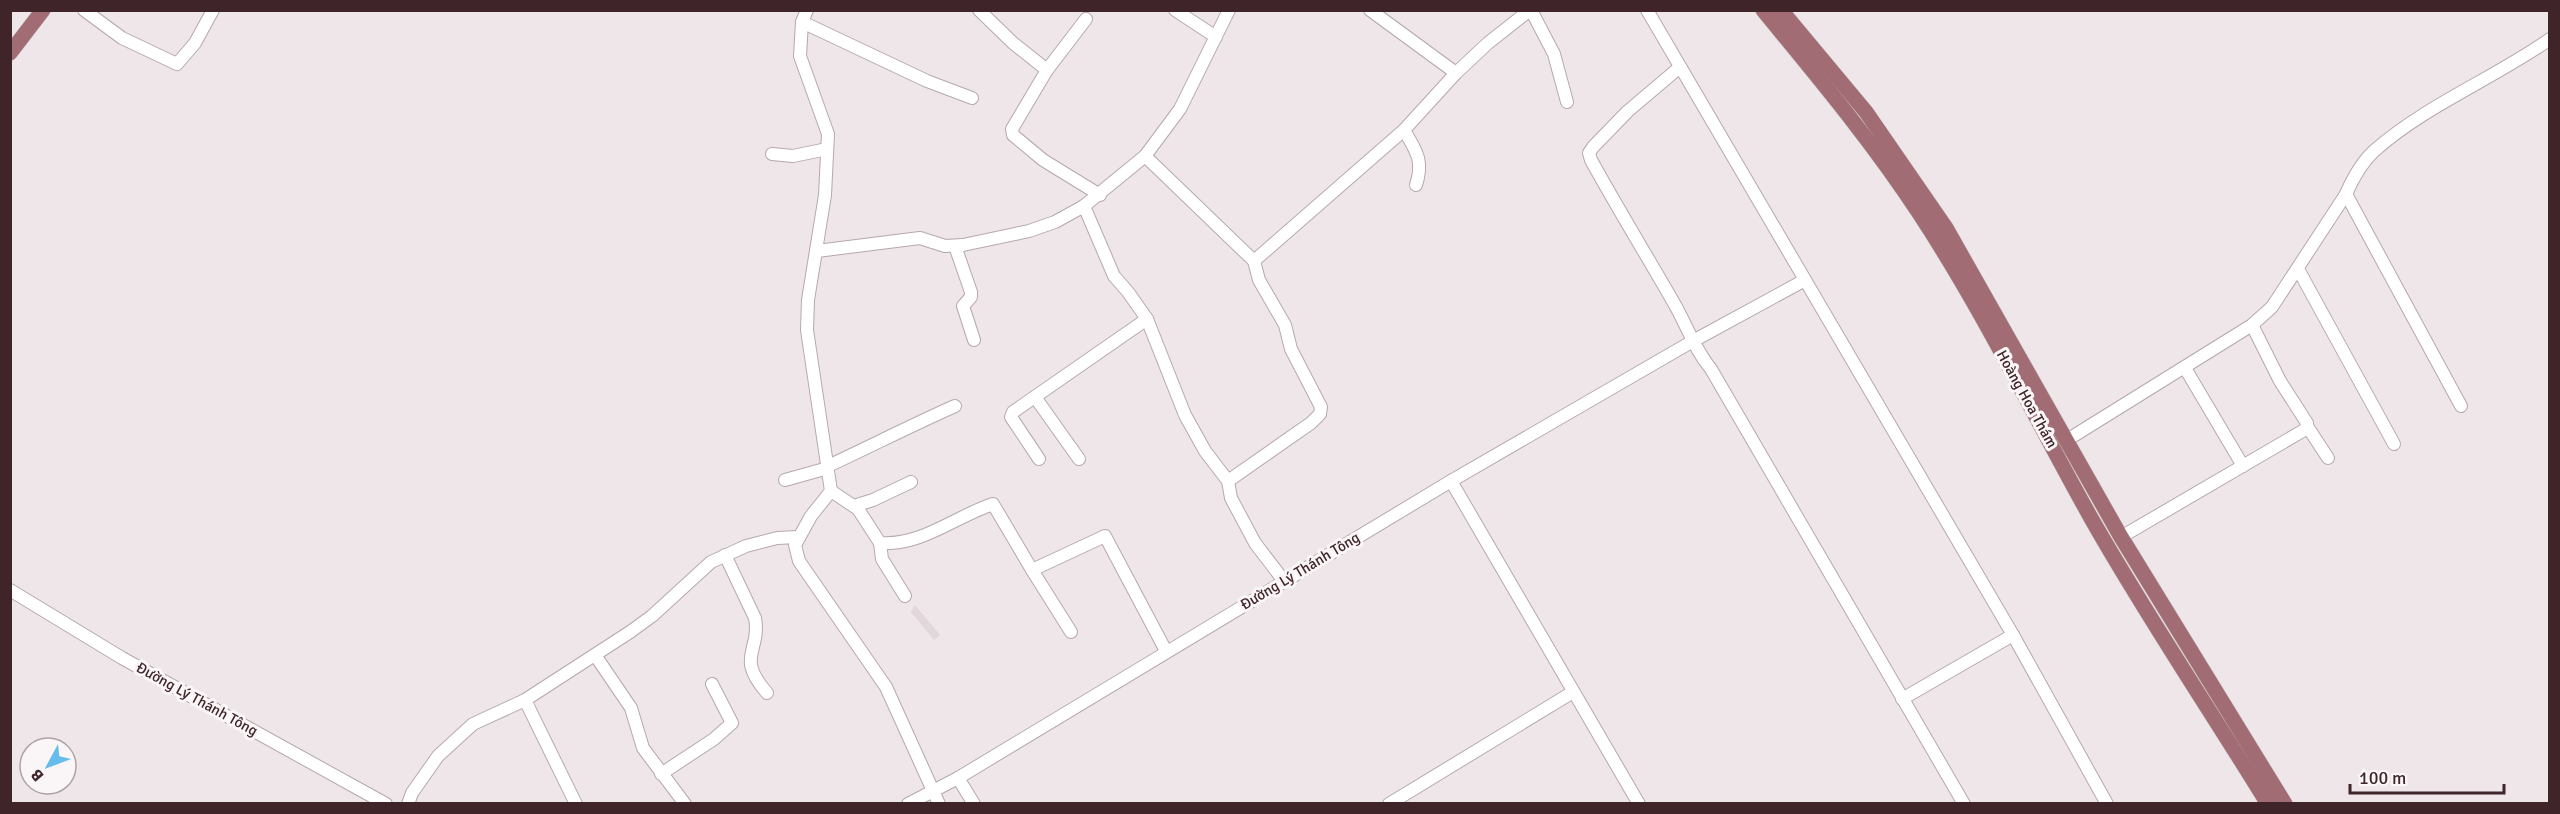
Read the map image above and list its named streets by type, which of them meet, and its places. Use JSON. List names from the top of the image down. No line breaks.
{"streets":{"main road":["Hoàng Hoa Thám"],"street":["Đường Lý Thánh Tông"]},"scale_bar":"100 m","north":"bottom left"}
